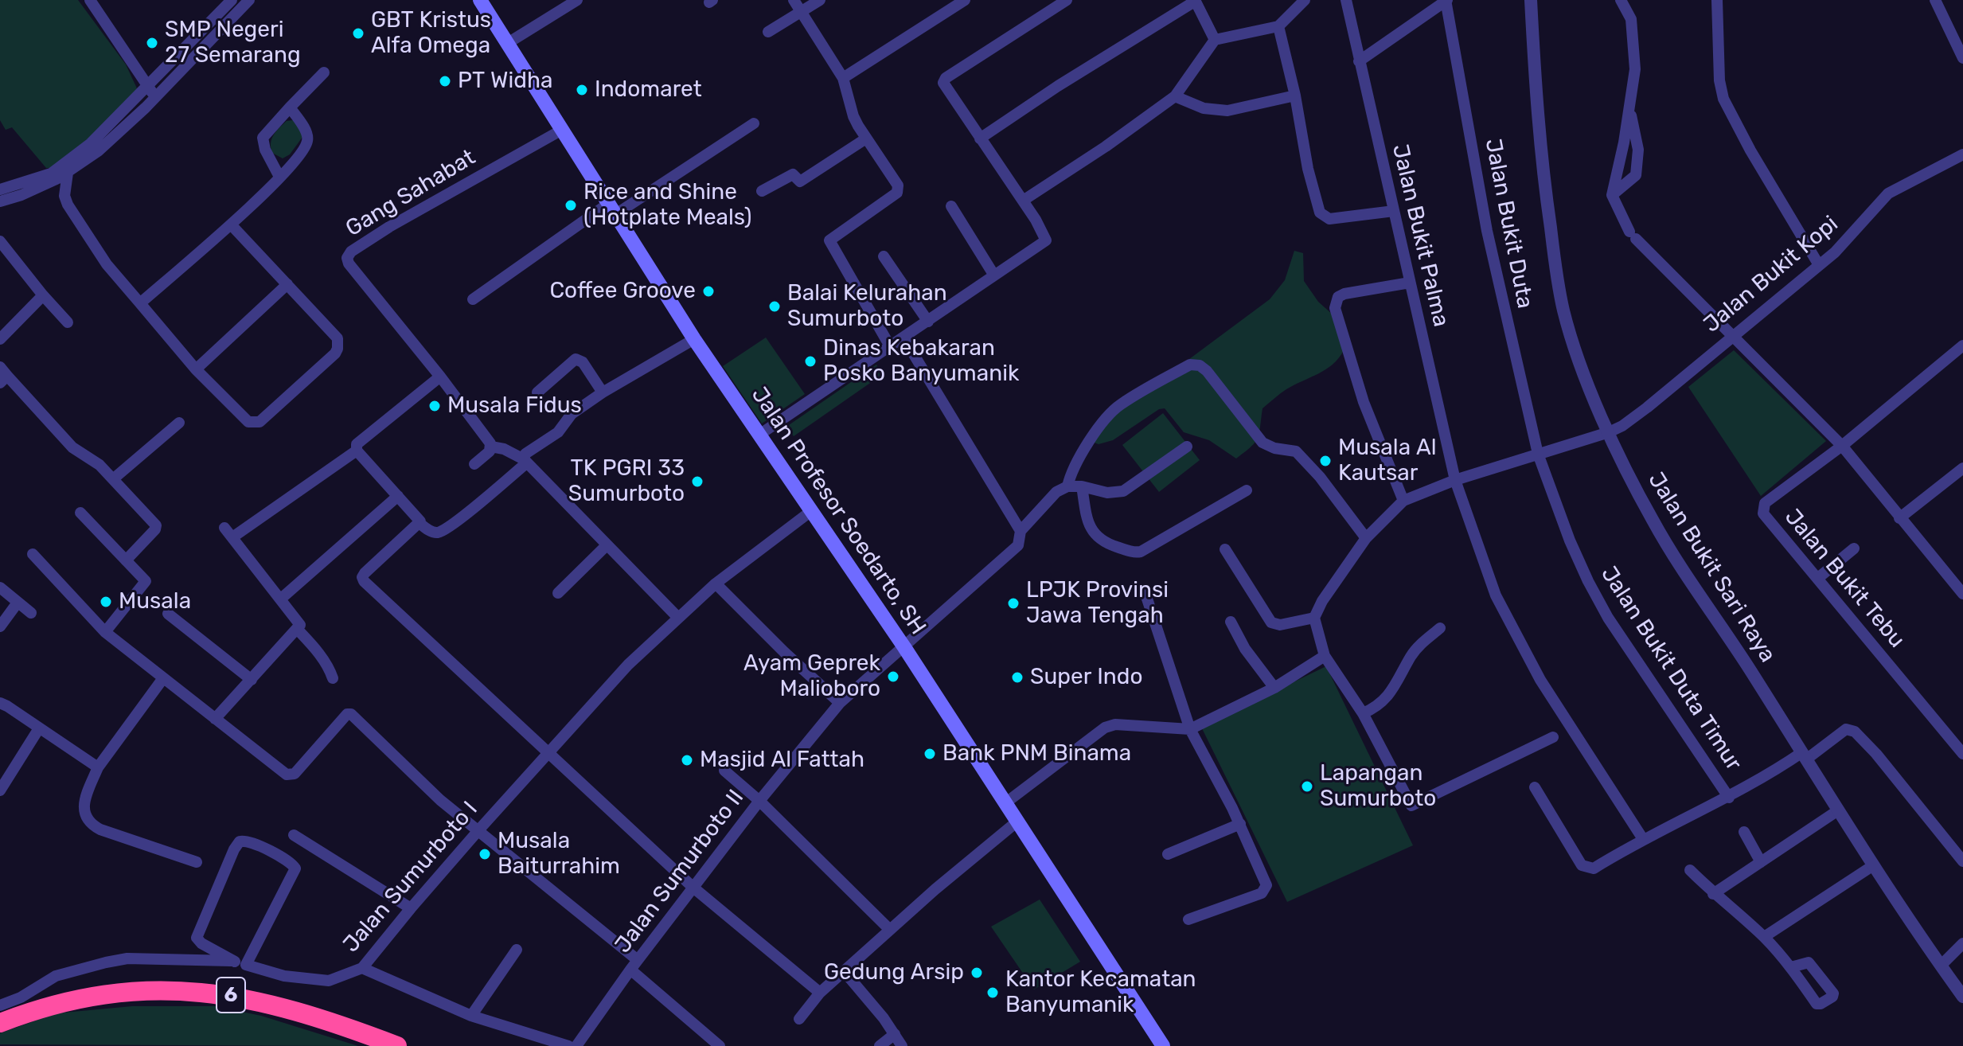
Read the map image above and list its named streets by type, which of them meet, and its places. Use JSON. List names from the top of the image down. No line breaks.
{"streets":{"highway":["6"],"main road":["Jalan Profesor Soedarto, SH"],"street":["Gang Sahabat","Jalan Bukit Duta","Jalan Bukit Palma","Jalan Bukit Kopi","Jalan Bukit Sari Raya","Jalan Bukit Tebu","Jalan Bukit Duta Timur","Jalan Sumurboto II","Jalan Sumurboto I"]},"crossings":[["Gang Sahabat","Jalan Profesor Soedarto, SH"],["Jalan Bukit Duta","Jalan Bukit Kopi"],["Jalan Bukit Duta","Jalan Bukit Duta Timur"],["Jalan Bukit Palma","Jalan Bukit Kopi"],["Jalan Bukit Kopi","Jalan Bukit Sari Raya"],["Jalan Bukit Kopi","Jalan Bukit Duta Timur"],["Jalan Profesor Soedarto, SH","Jalan Sumurboto II"],["Jalan Profesor Soedarto, SH","Jalan Sumurboto I"]],"places":["GBT Kristus Alfa Omega","SMP Negeri 27 Semarang","PT Widha","Indomaret","Rice and Shine (Hotplate Meals)","Coffee Groove","Balai Kelurahan Sumurboto","Dinas Kebakaran Posko Banyumanik","Musala Fidus","Musala Al Kautsar","TK PGRI 33 Sumurboto","Musala","LPJK Provinsi Jawa Tengah","Ayam Geprek Malioboro","Super Indo","Bank PNM Binama","Masjid Al Fattah","Lapangan Sumurboto","Musala Baiturrahim","Gedung Arsip","Kantor Kecamatan Banyumanik"]}
